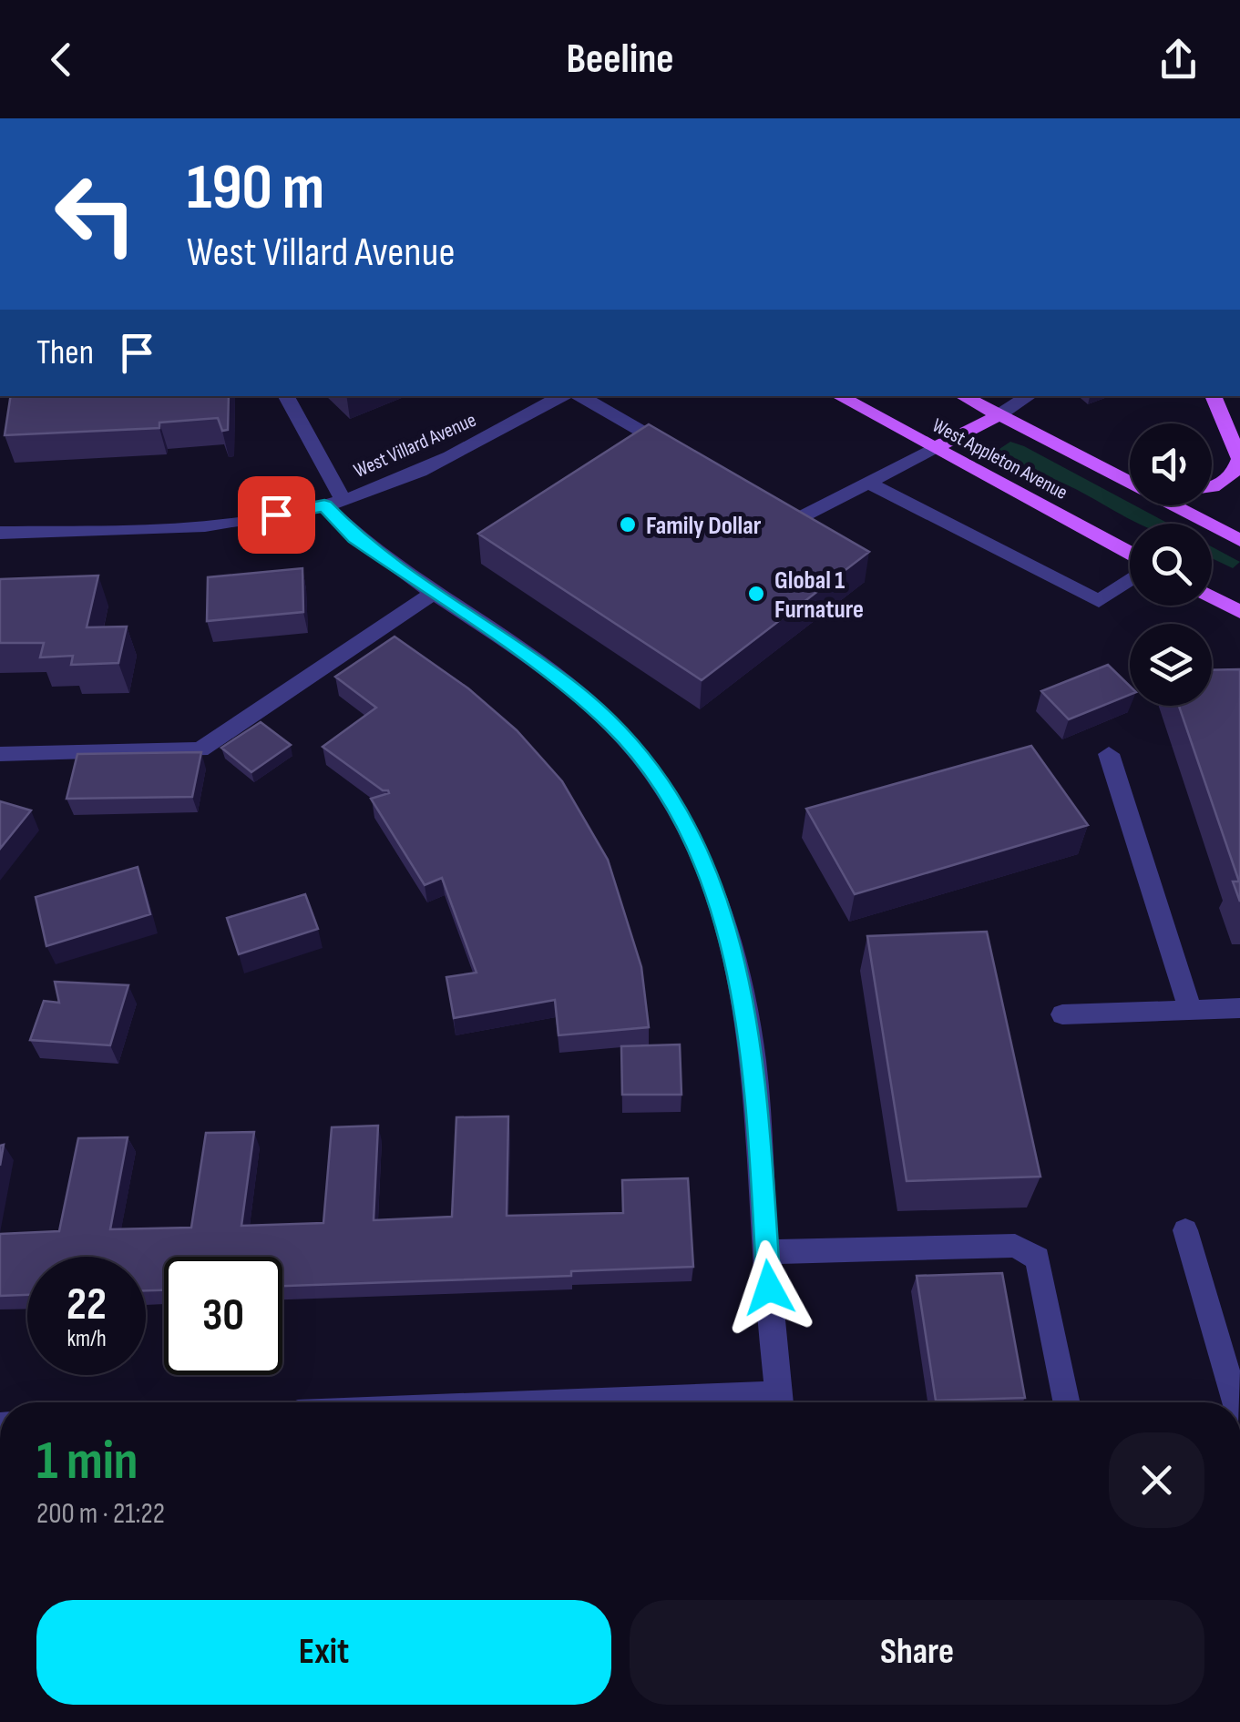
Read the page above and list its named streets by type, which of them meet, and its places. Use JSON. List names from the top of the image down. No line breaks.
{"streets":{"main road":["West Appleton Avenue"],"street":["West Villard Avenue"]},"places":["Family Dollar","Global 1 Furnature"],"page":{"header":"Beeline","turn":["190 m","West Villard Avenue"],"then":"Then","speed":"22 km/h","limit":"30","heading":["1 min","200 m · 21:22"],"buttons":["Exit","Share"]}}
